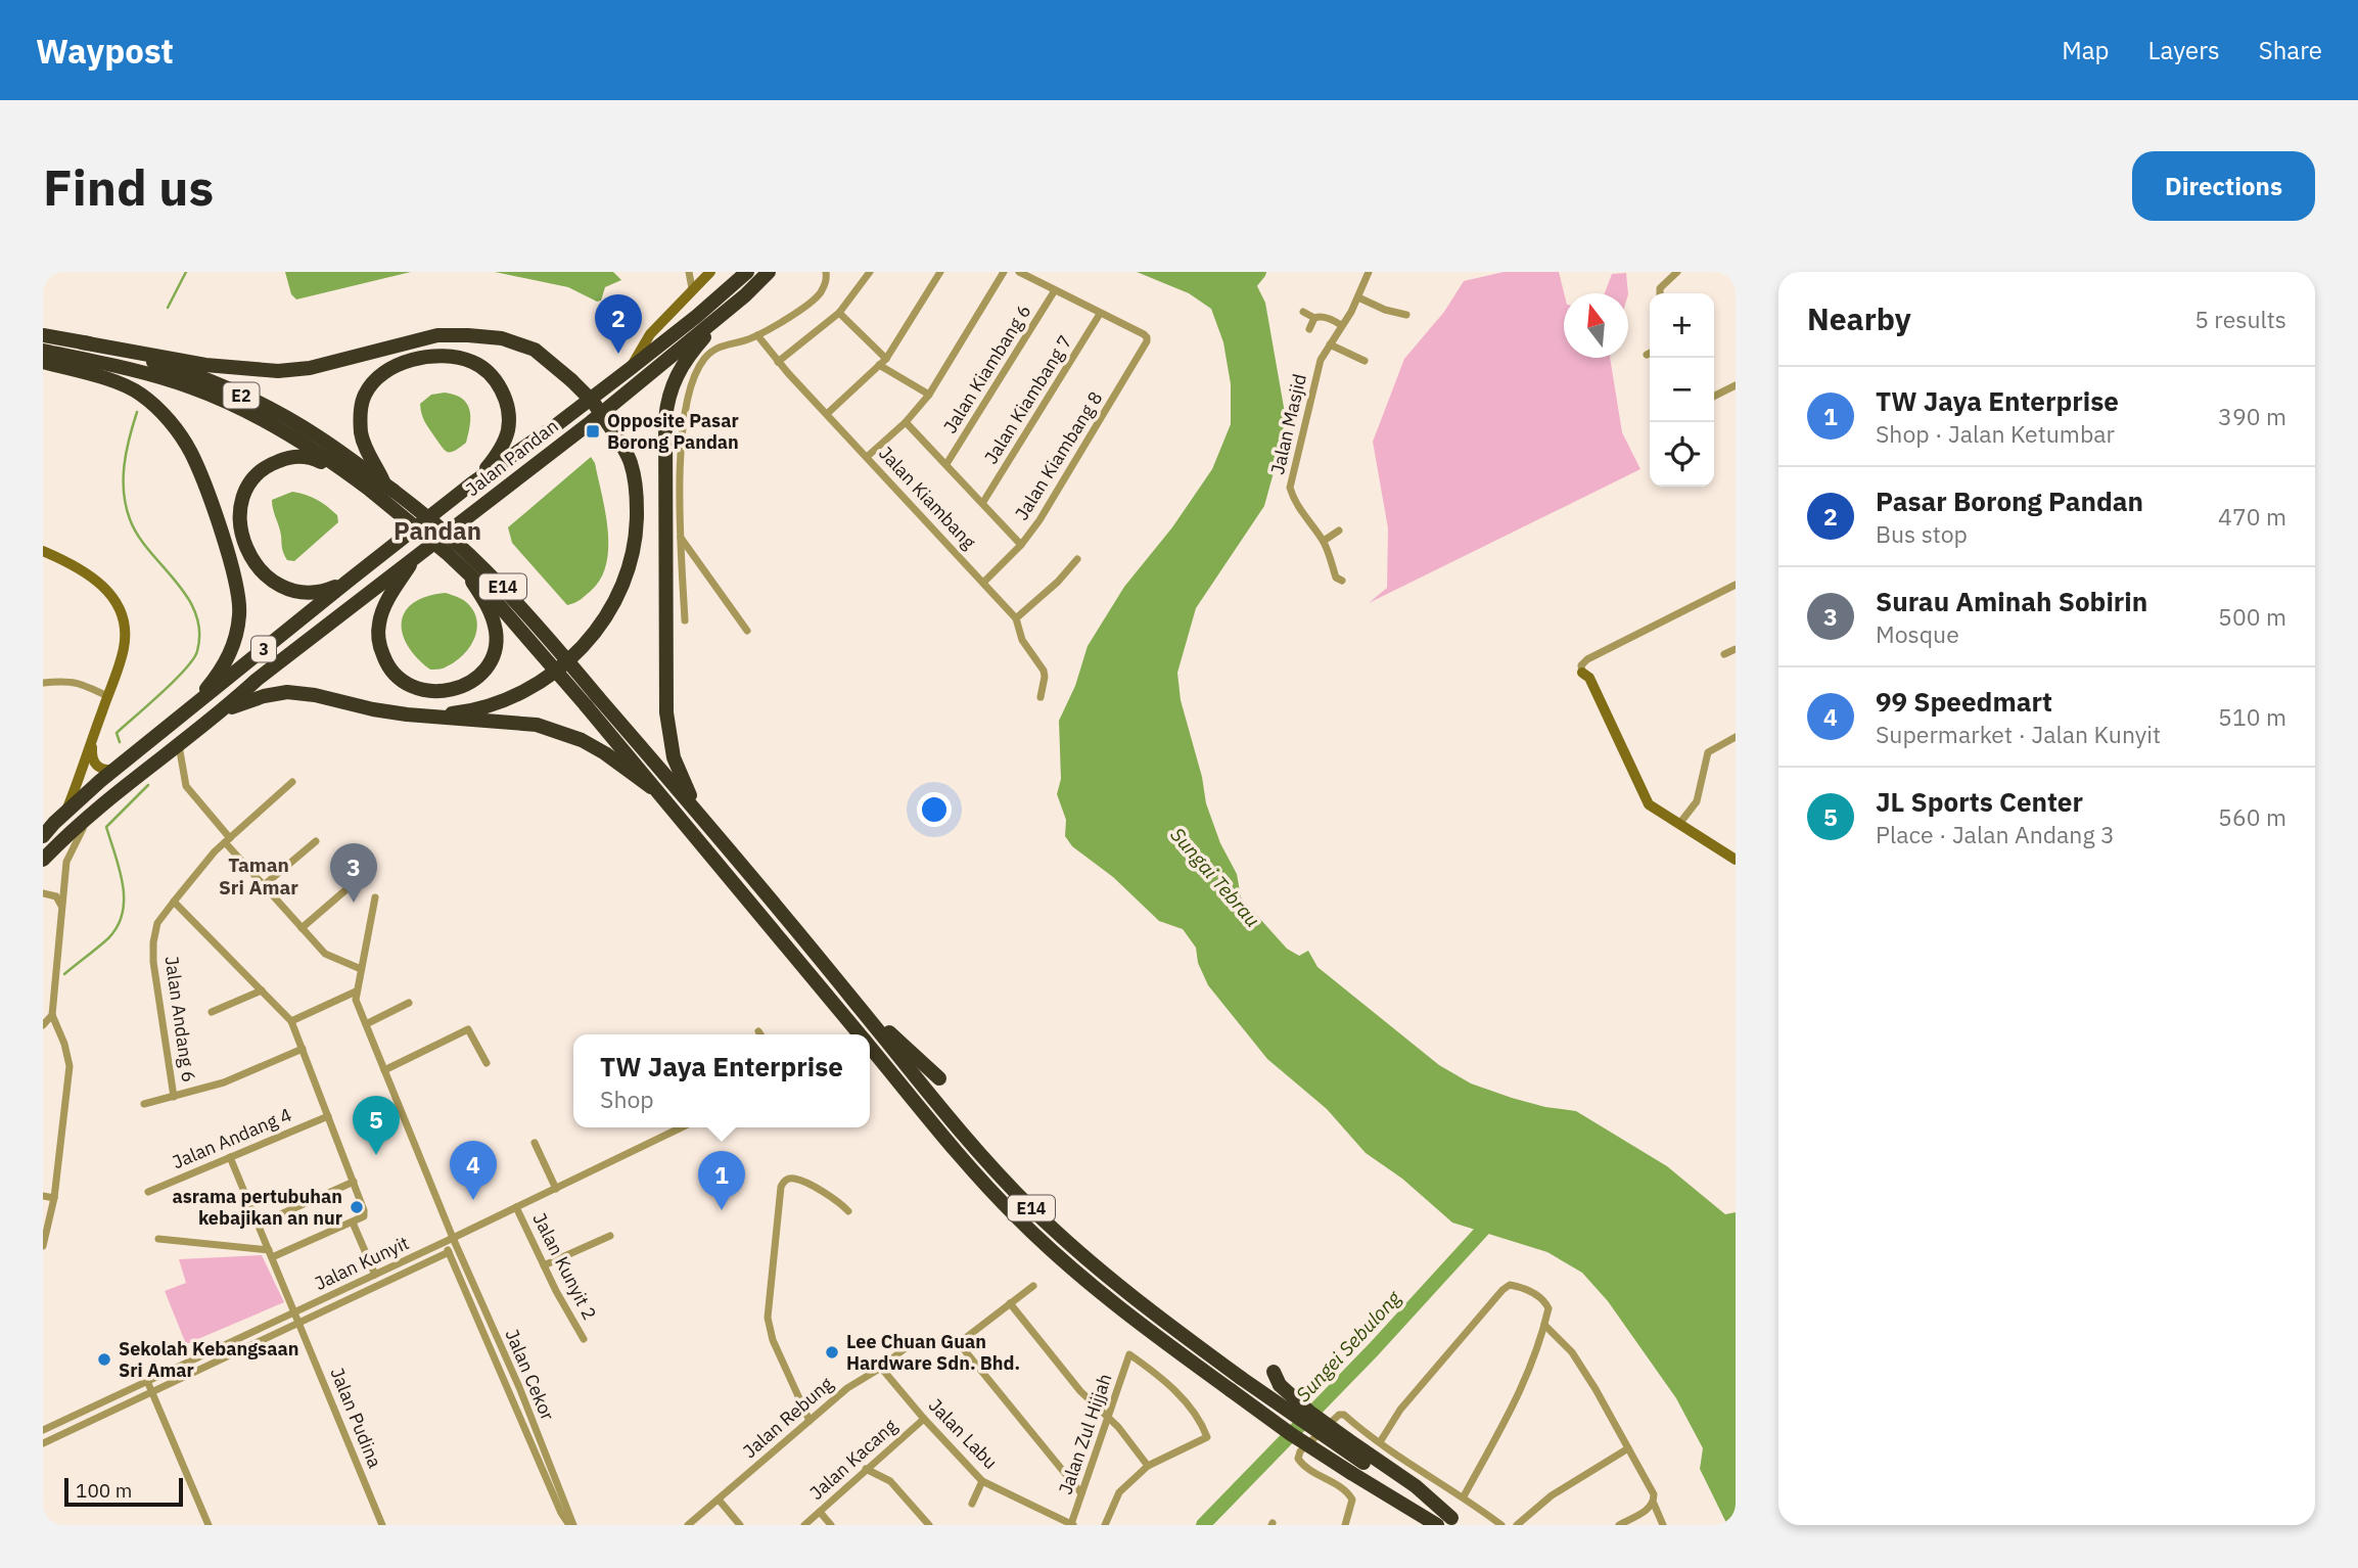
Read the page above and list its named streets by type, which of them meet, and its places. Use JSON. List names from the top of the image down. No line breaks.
{"streets":{"highway":["E2","Jalan Pandan","E14","3"],"street":["Jalan Kiambang 6","Jalan Kiambang 7","Jalan Masjid","Jalan Kiambang 8","Jalan Kiambang","Jalan Andang 6","Jalan Andang 4","Jalan Kunyit","Jalan Kunyit 2","Jalan Cekor","Jalan Pudina","Jalan Rebung","Jalan Labu","Jalan Zul Hijjah","Jalan Kacang"]},"crossings":[["E2","E14"],["Jalan Kiambang 7","Jalan Kiambang 8"],["Jalan Kiambang 8","Jalan Kiambang"],["Jalan Andang 4","Jalan Pudina"],["Jalan Kunyit","Jalan Kunyit 2"],["Jalan Kunyit","Jalan Cekor"],["Jalan Kunyit","Jalan Pudina"],["Jalan Rebung","Jalan Labu"],["Jalan Labu","Jalan Zul Hijjah"],["Jalan Labu","Jalan Kacang"]],"districts":["Pandan","Taman Sri Amar"],"water":["Sungai Tebrau","Sungei Sebulong"],"places":{"transit":["Opposite Pasar Borong Pandan"],"other":["asrama pertubuhan kebajikan an nur","Lee Chuan Guan Hardware Sdn. Bhd.","Sekolah Kebangsaan Sri Amar"]},"scale_bar":"100 m","north":"top","page":{"header":"Waypost","nav":["Map","Layers","Share"],"buttons":"Directions","title":"Find us","heading":["Nearby","5 results"],"map_buttons":["+","−"],"pins":["2","3","5","4","1"],"list":[{"mark":"1","name":"TW Jaya Enterprise","note":"Shop · Jalan Ketumbar","value":"390 m"},{"mark":"2","name":"Pasar Borong Pandan","note":"Bus stop","value":"470 m"},{"mark":"3","name":"Surau Aminah Sobirin","note":"Mosque","value":"500 m"},{"mark":"4","name":"99 Speedmart","note":"Supermarket · Jalan Kunyit","value":"510 m"},{"mark":"5","name":"JL Sports Center","note":"Place · Jalan Andang 3","value":"560 m"}],"popup":["TW Jaya Enterprise","Shop"],"scale":"100 m"}}
